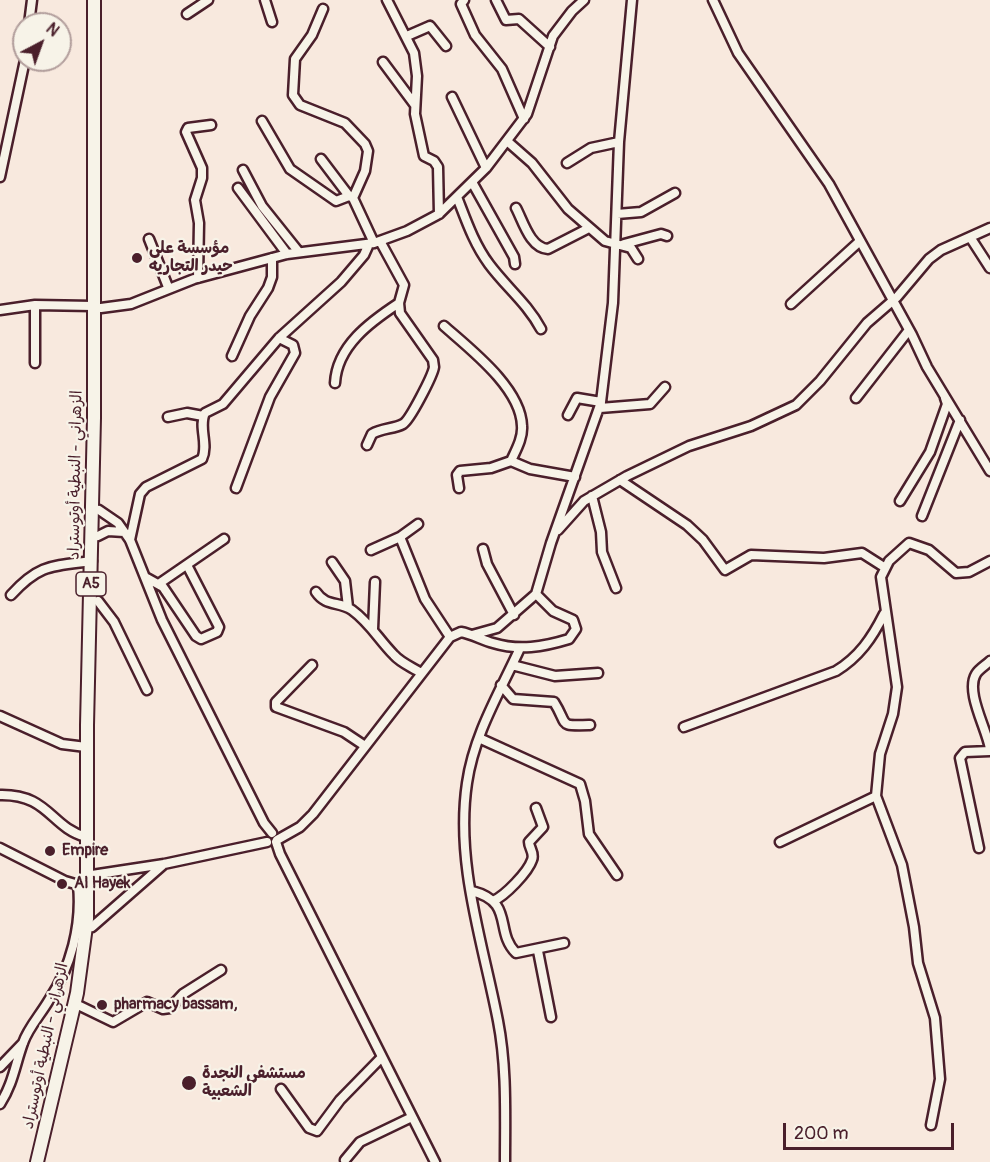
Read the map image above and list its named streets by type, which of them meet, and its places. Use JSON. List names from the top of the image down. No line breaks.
{"streets":{"highway":["الزهراني - النبطية أوتوستراد","A5"]},"places":["مؤسسة علي حيدر التجاريه","Empire","Al Hayek","pharmacy bassam,","مستشفى النجدة الشعبية"],"scale_bar":"200 m","north":"top right"}
